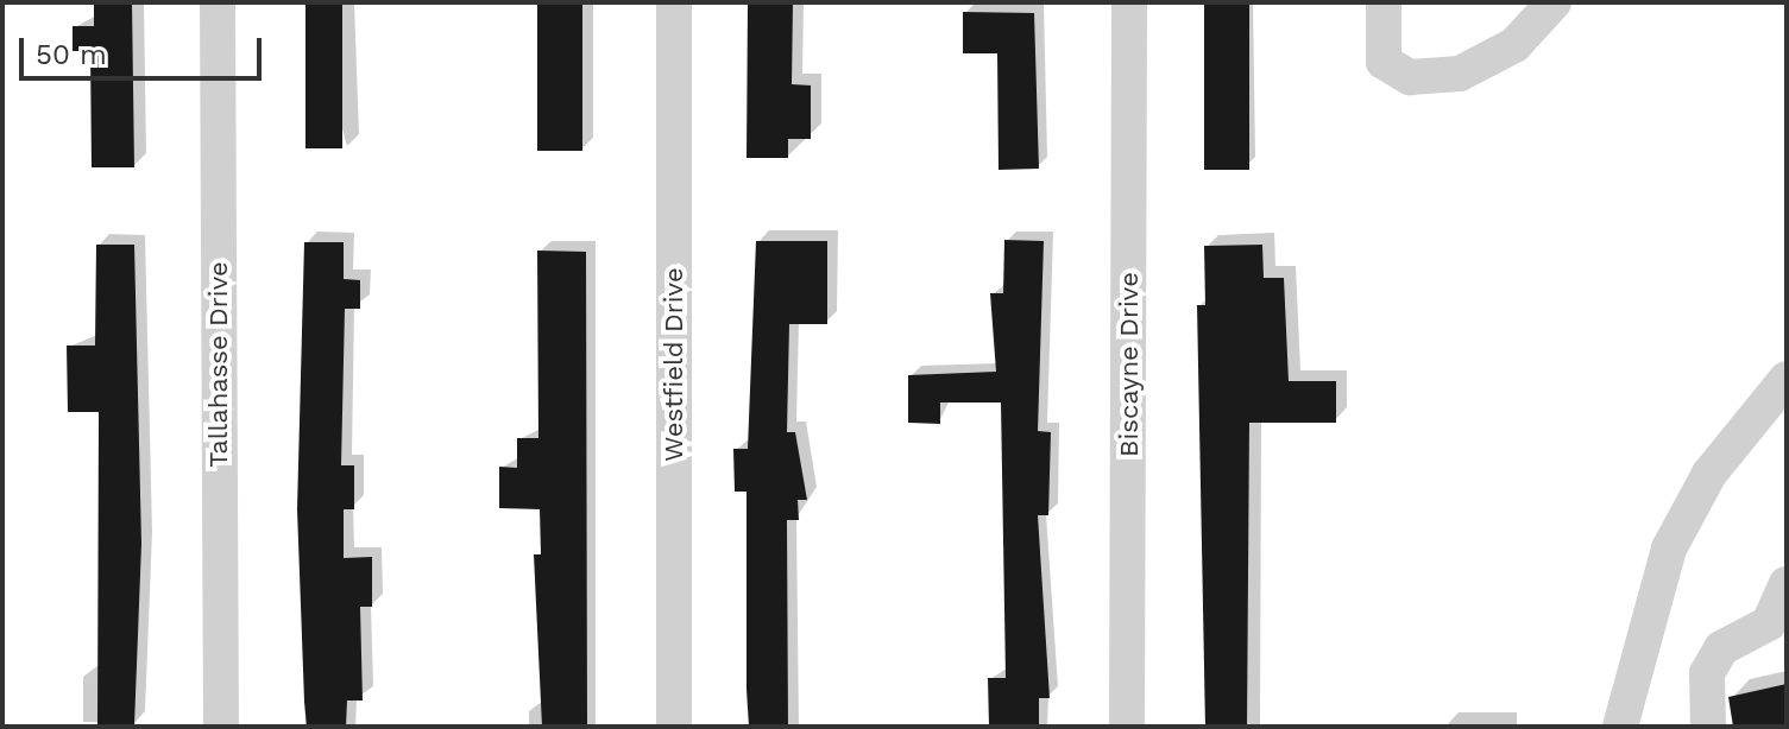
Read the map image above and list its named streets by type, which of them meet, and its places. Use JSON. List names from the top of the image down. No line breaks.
{"streets":{"street":["Tallahasse Drive","Westfield Drive","Biscayne Drive"]},"scale_bar":"50 m"}
